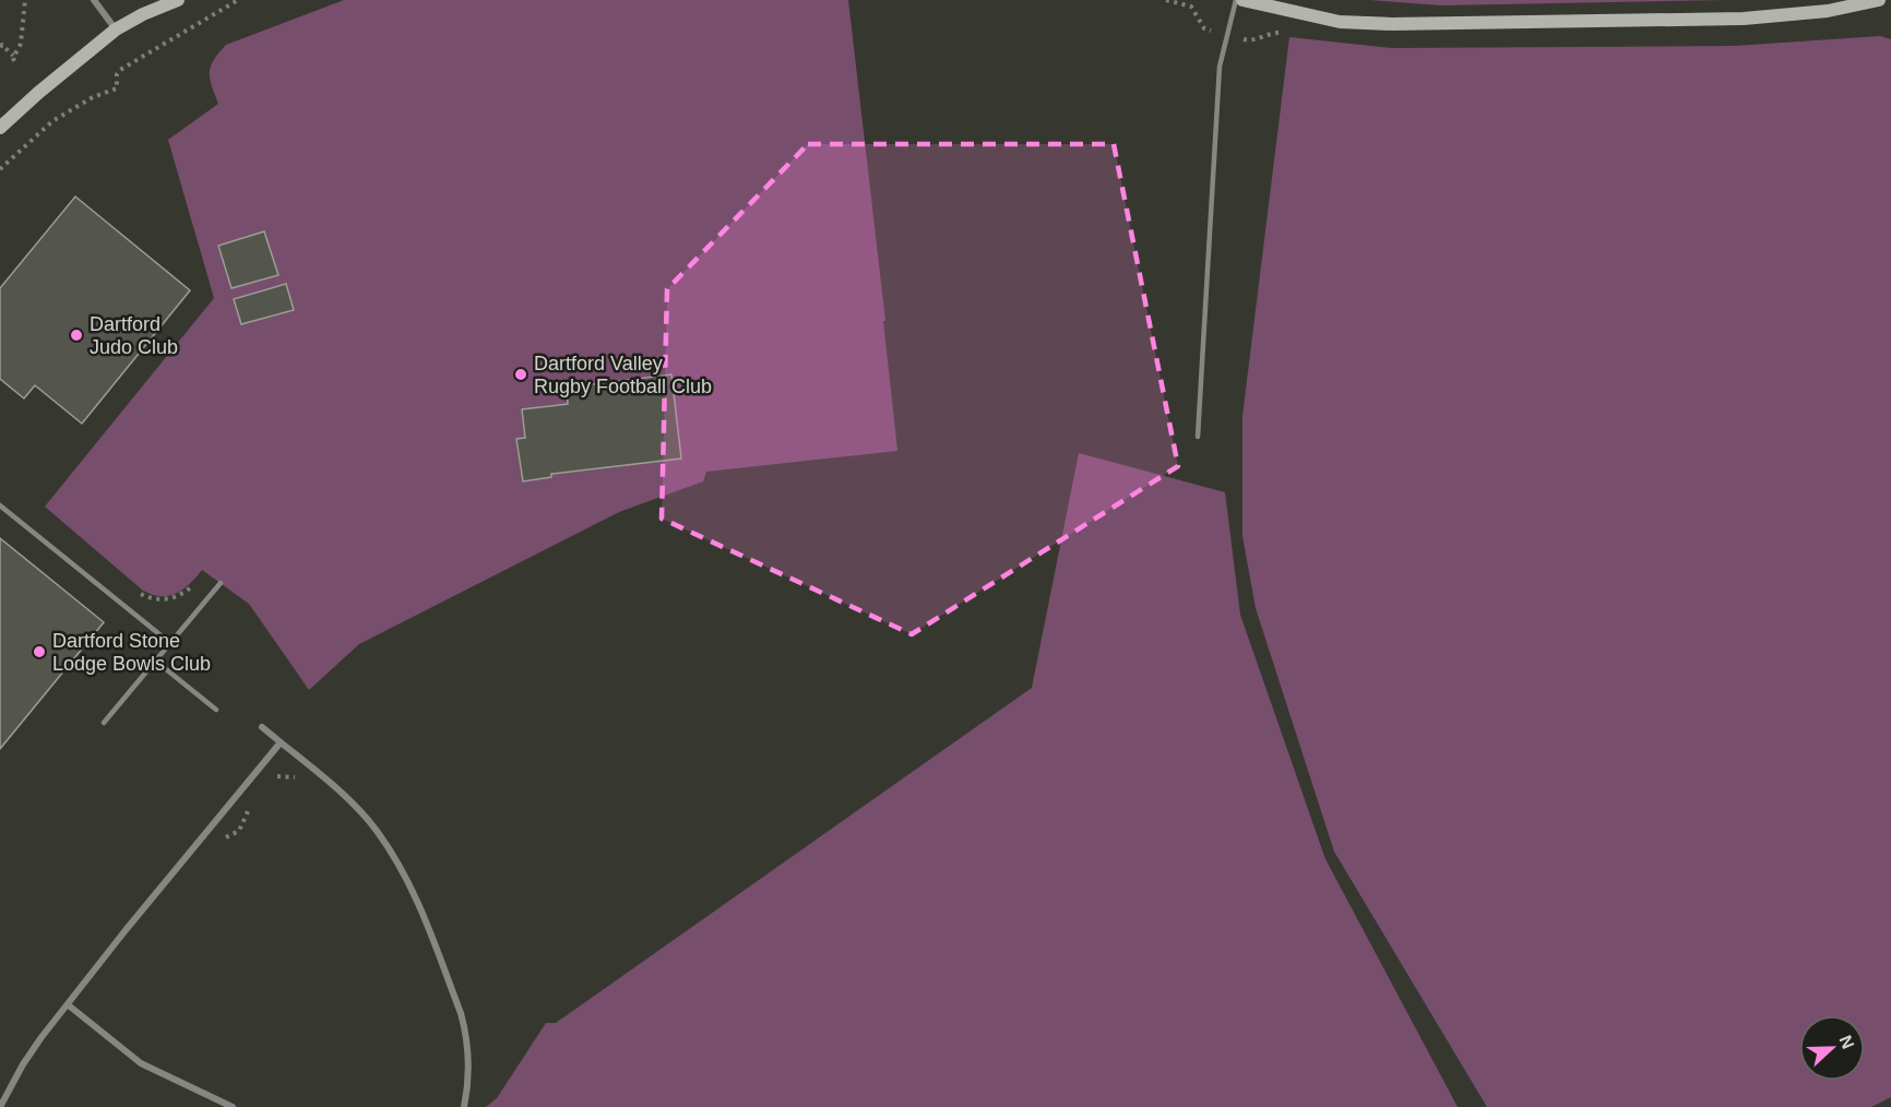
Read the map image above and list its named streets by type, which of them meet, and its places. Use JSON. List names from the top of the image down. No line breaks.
{"places":["Dartford Judo Club","Dartford Valley Rugby Football Club","Dartford Stone Lodge Bowls Club"],"north":"right"}
